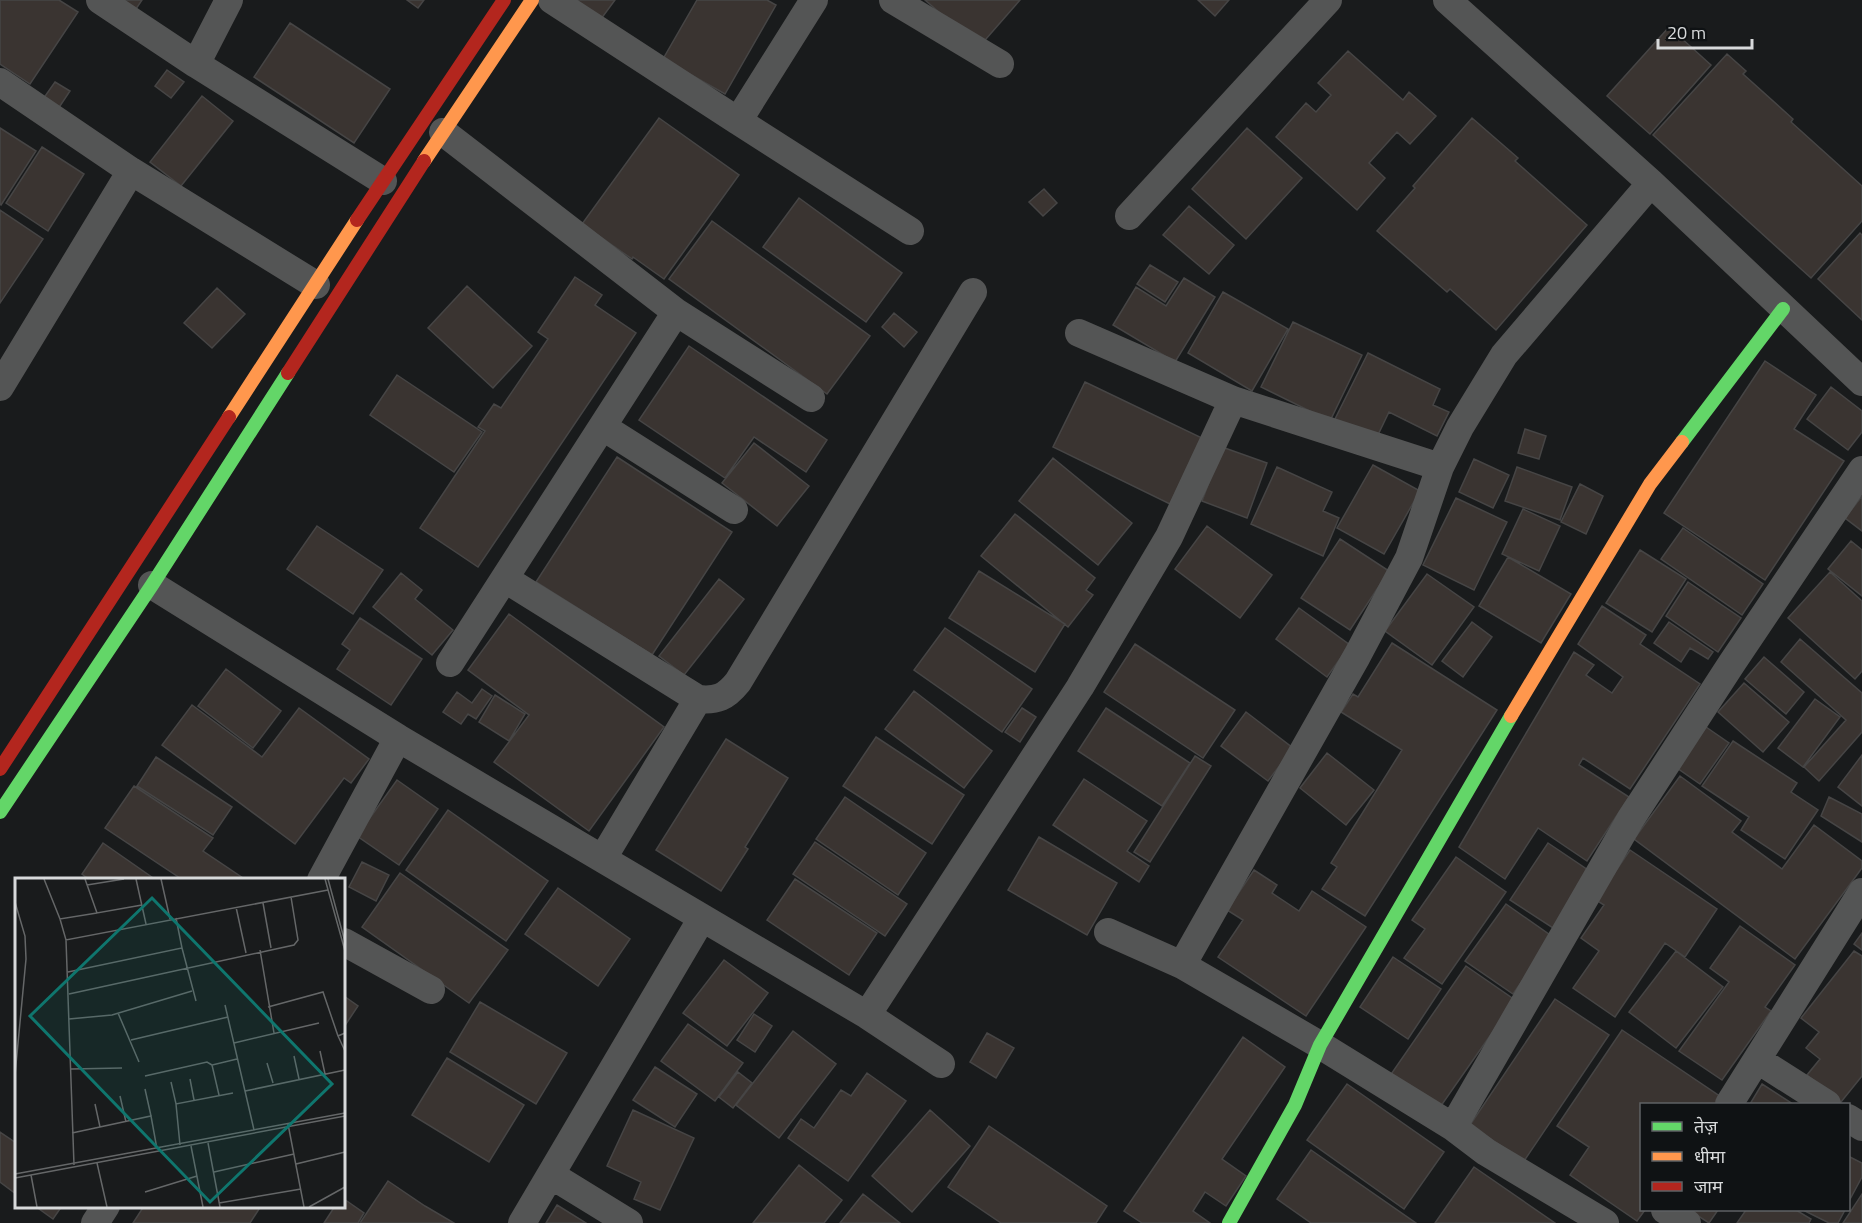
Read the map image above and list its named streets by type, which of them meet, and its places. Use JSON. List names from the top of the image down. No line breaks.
{"legend":["तेज़","धीमा","जाम"],"scale_bar":"20 m"}
